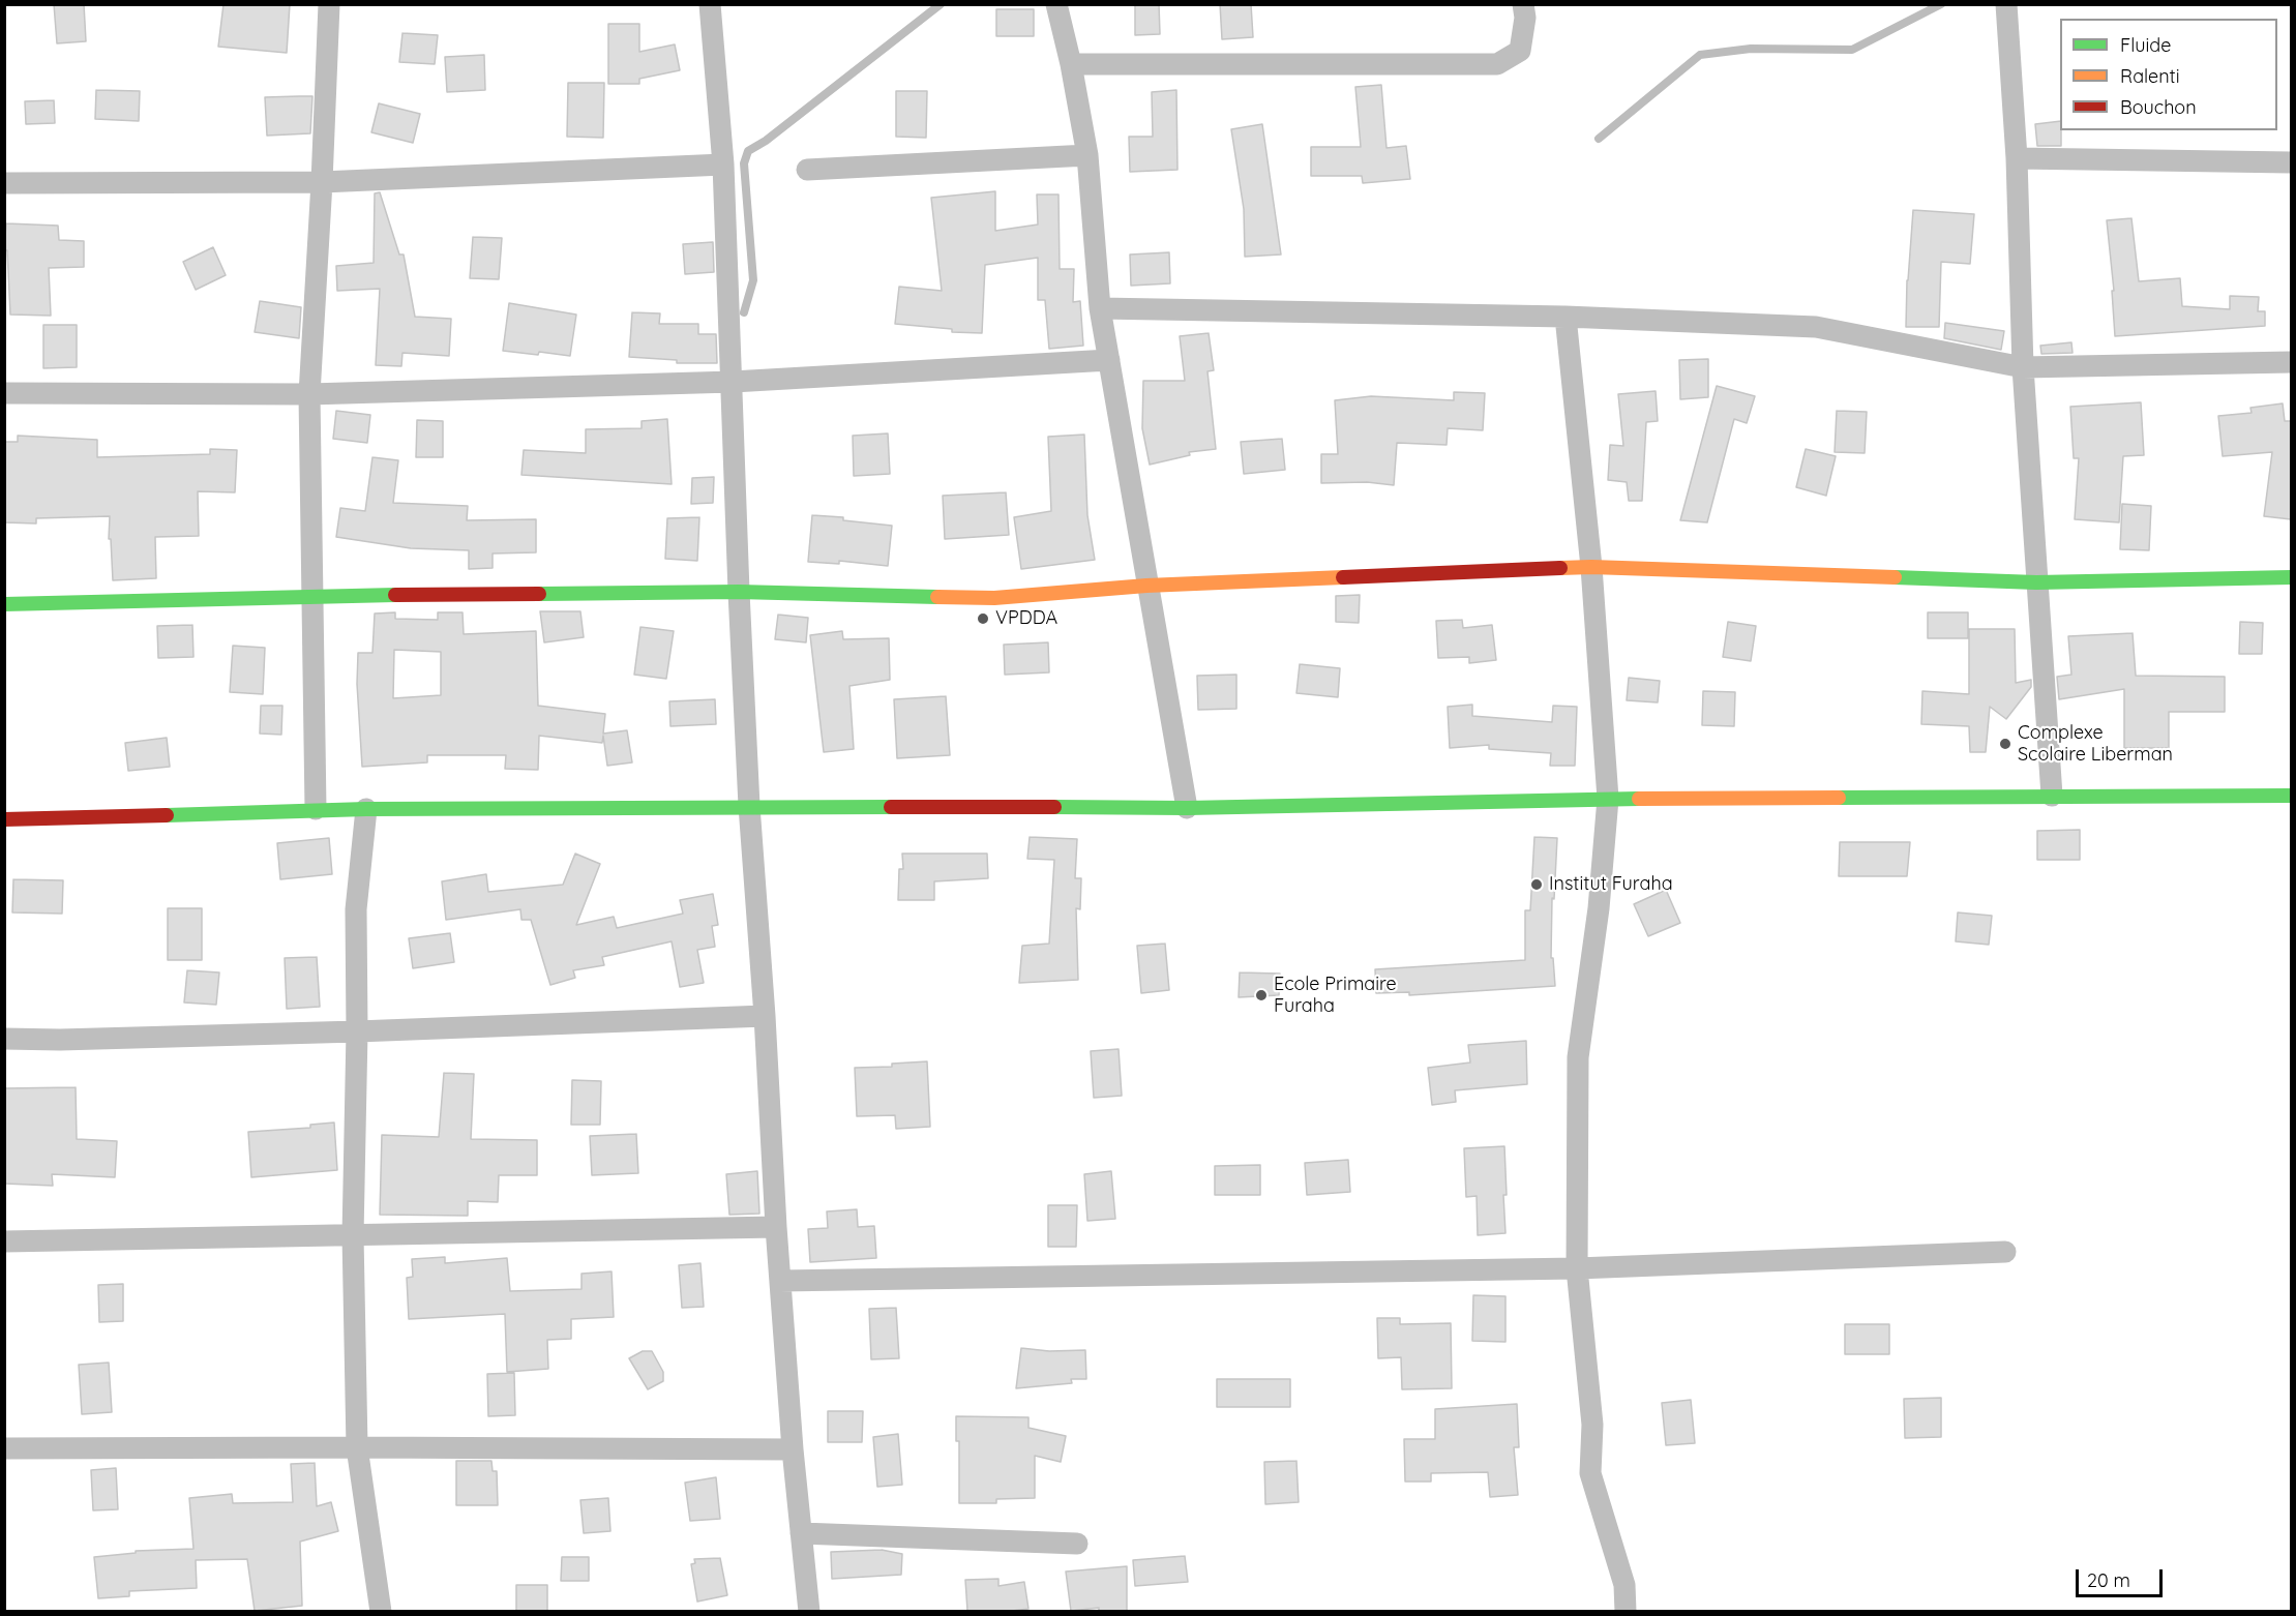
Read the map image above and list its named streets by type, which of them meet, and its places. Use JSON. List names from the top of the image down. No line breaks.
{"places":["VPDDA","Complexe Scolaire Liberman","Institut Furaha","Ecole Primaire Furaha"],"legend":["Fluide","Ralenti","Bouchon"],"scale_bar":"20 m"}
